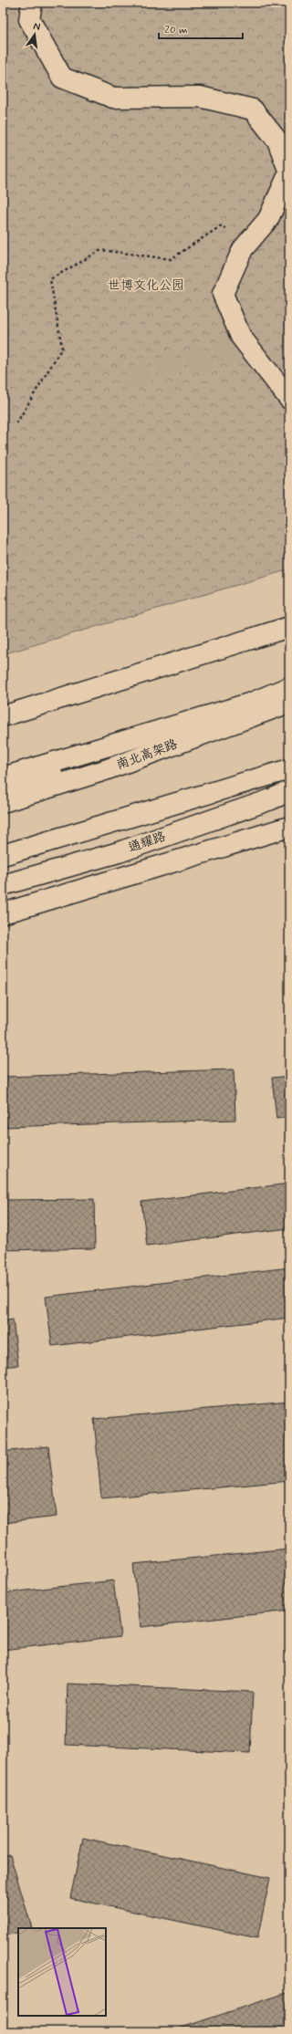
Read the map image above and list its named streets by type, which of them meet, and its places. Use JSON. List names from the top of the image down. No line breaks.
{"streets":{"main road":["南北高架路","通耀路"]},"parks":["世博文化公园"],"scale_bar":"20 m","north":"top"}
